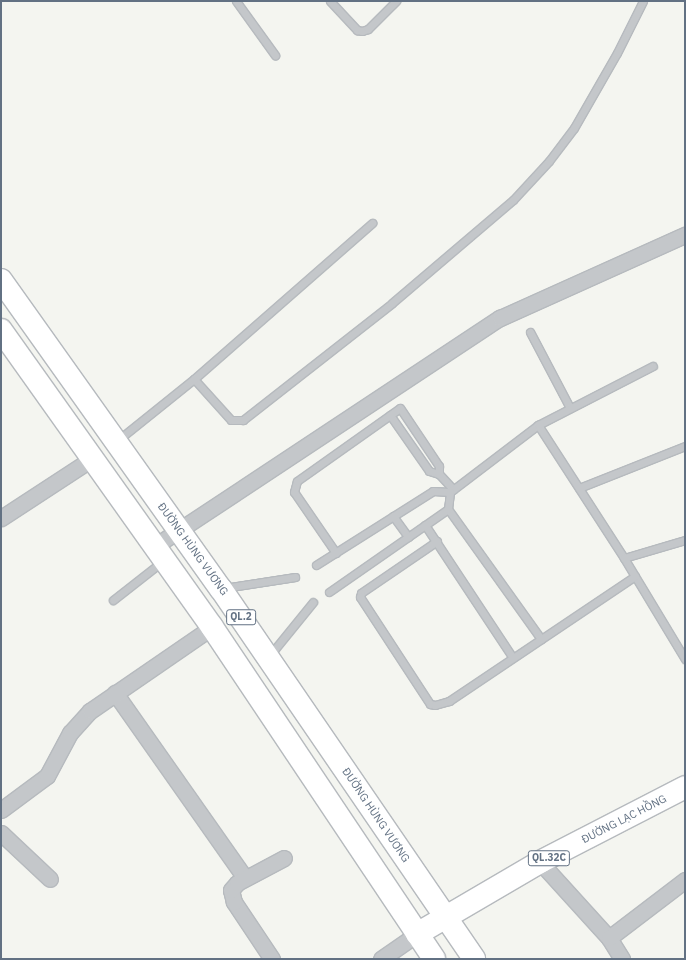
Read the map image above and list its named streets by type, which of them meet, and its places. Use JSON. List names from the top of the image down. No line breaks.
{"streets":{"main road":["ĐƯỜNG HÙNG VƯƠNG","QL.2","ĐƯỜNG LẠC HỒNG","QL.32C"]},"crossings":[["ĐƯỜNG HÙNG VƯƠNG","ĐƯỜNG LẠC HỒNG"],["QL.2","ĐƯỜNG LẠC HỒNG"]]}
